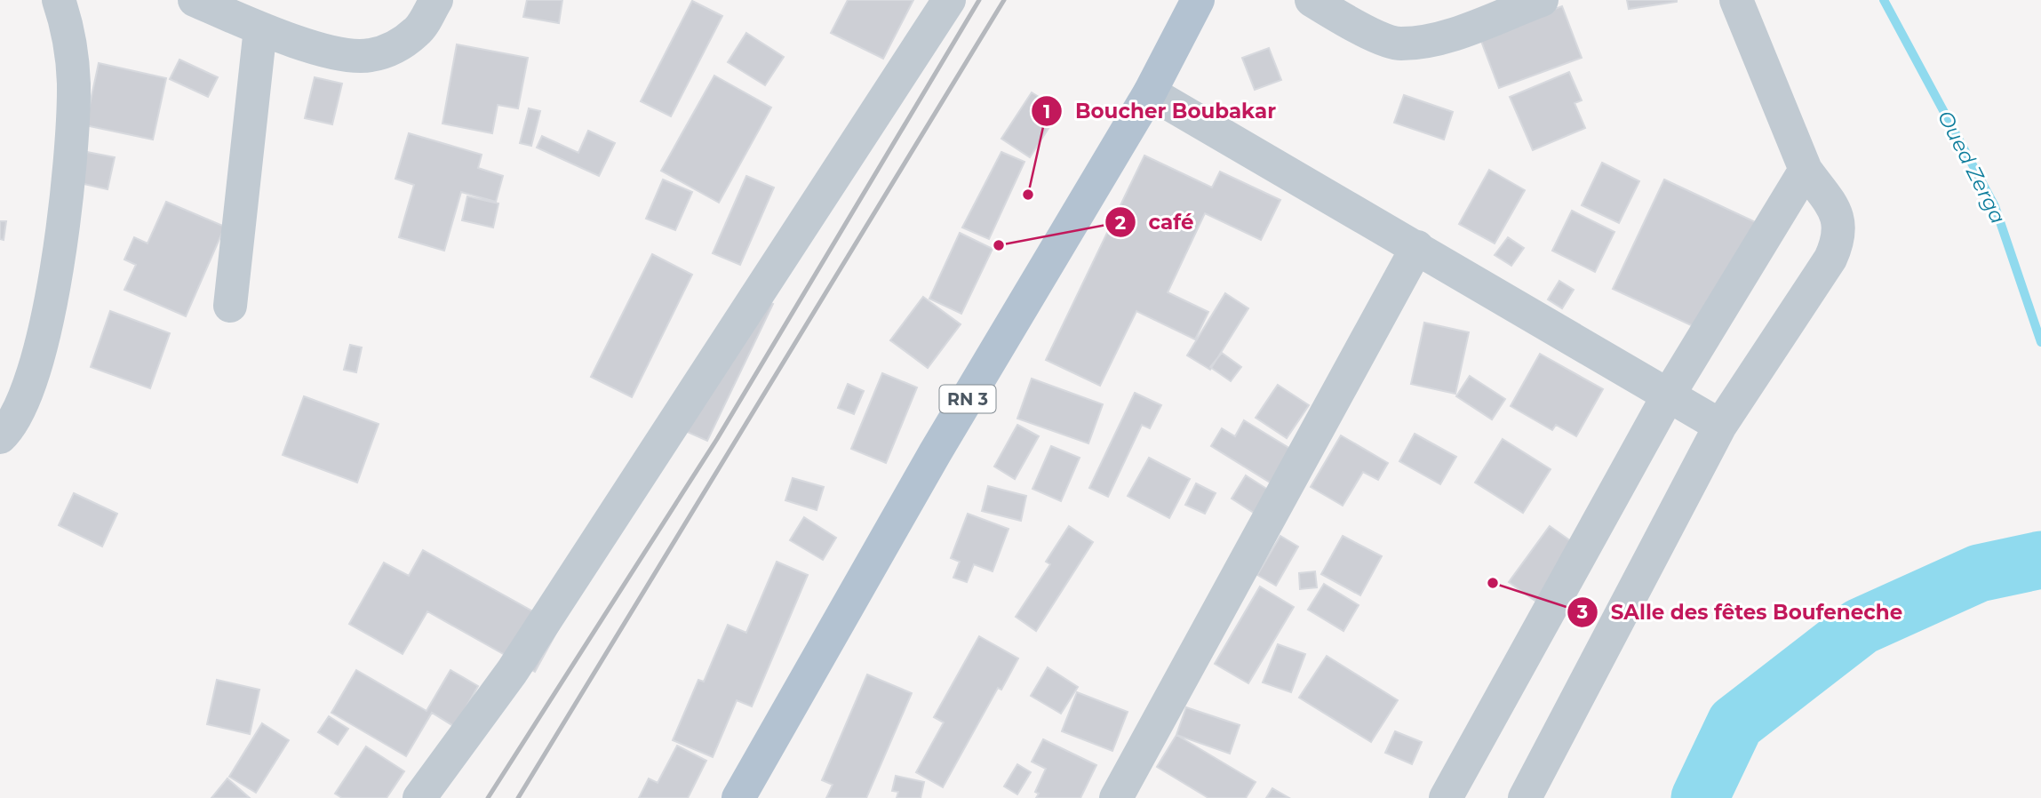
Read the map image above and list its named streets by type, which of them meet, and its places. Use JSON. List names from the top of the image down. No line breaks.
{"streets":{"main road":["RN 3"]},"water":["Oued Zerga"],"places":["Boucher Boubakar","café","SAlle des fêtes Boufeneche"]}
